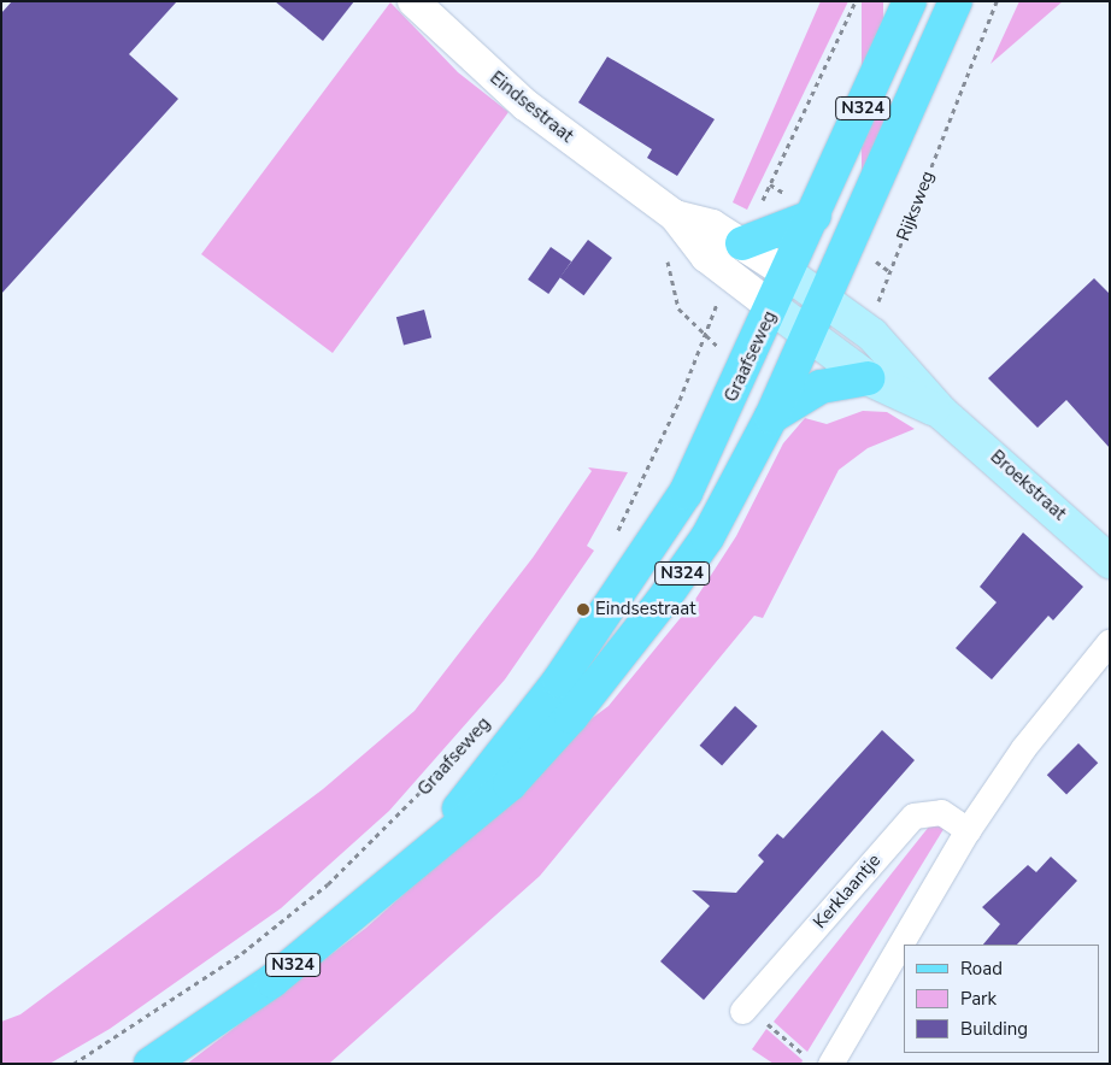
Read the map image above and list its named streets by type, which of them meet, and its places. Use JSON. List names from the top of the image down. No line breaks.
{"streets":{"main road":["N324","Graafseweg","Broekstraat"],"street":["Eindsestraat","Kerklaantje"],"path":["Rijksweg"]},"crossings":[["Eindsestraat","N324"],["Eindsestraat","Graafseweg"],["Eindsestraat","Broekstraat"],["N324","Graafseweg"],["N324","Broekstraat"],["Rijksweg","Broekstraat"],["Graafseweg","Broekstraat"]],"places":["Eindsestraat"],"legend":["Road","Park","Building"]}
